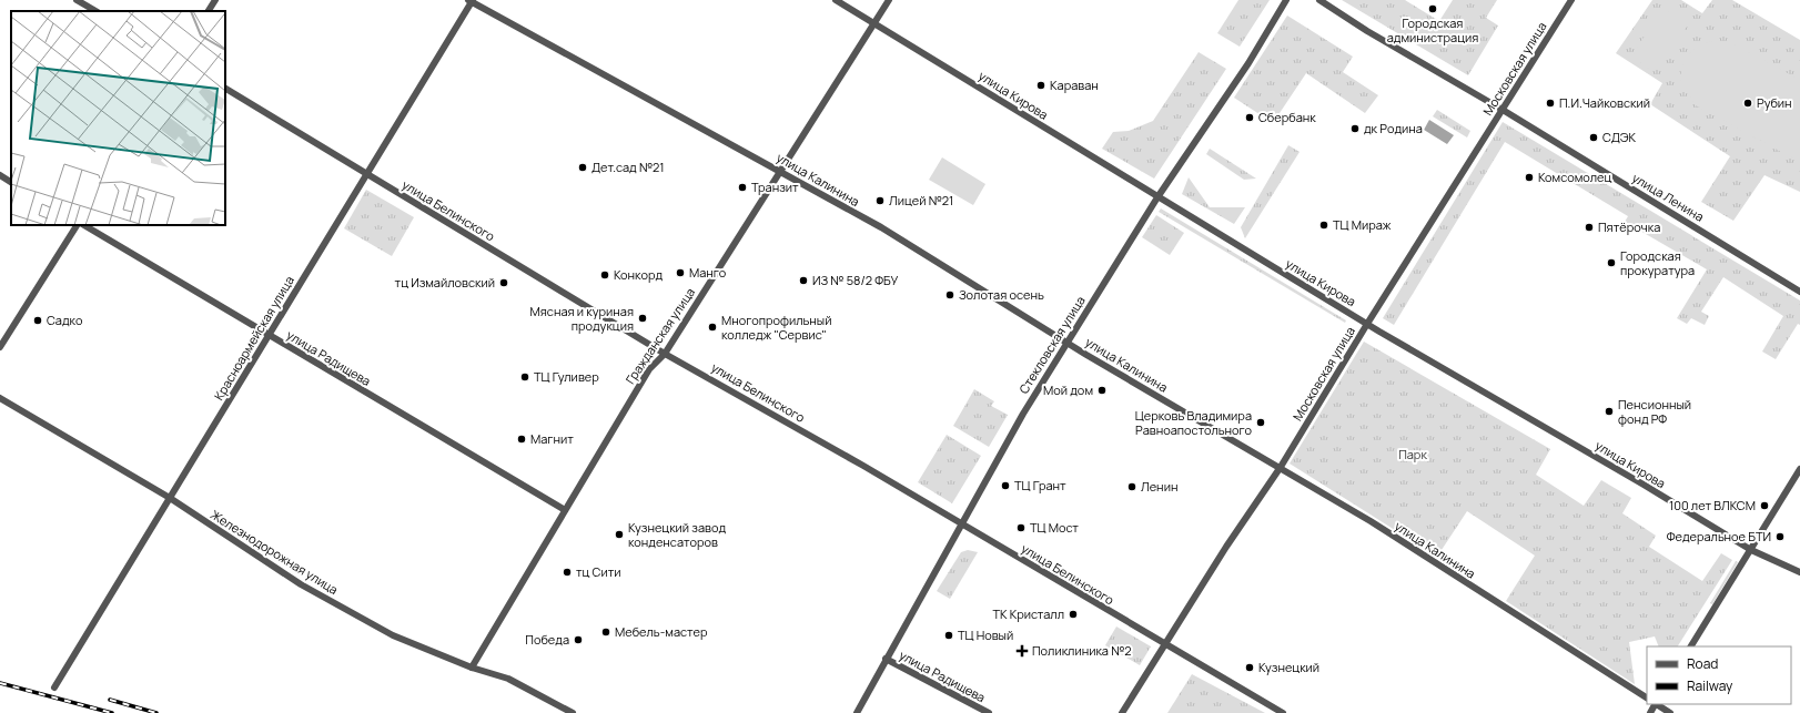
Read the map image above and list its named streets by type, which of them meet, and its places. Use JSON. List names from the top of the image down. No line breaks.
{"streets":{"street":["Московская улица","улица Кирова","улица Калинина","улица Ленина","улица Белинского","Гражданская улица","Красноармейская улица","Стекловская улица","улица Радищева","Железнодорожная улица"]},"crossings":[["Московская улица","улица Кирова"],["Московская улица","улица Калинина"],["Московская улица","улица Ленина"],["Московская улица","улица Белинского"],["улица Кирова","Гражданская улица"],["улица Кирова","Стекловская улица"],["улица Калинина","Гражданская улица"],["улица Калинина","Красноармейская улица"],["улица Калинина","Стекловская улица"],["улица Белинского","Гражданская улица"],["улица Белинского","Красноармейская улица"],["улица Белинского","Стекловская улица"],["Гражданская улица","улица Радищева"],["Гражданская улица","Железнодорожная улица"],["Красноармейская улица","улица Радищева"],["Красноармейская улица","Железнодорожная улица"],["Стекловская улица","улица Радищева"]],"parks":["Парк"],"places":{"other":["Городская администрация","Караван","П.И.Чайковский","Рубин","Сбербанк","дк Родина","СДЭК","Дет.сад №21","Комсомолец","Транзит","Лицей №21","ТЦ Мираж","Пятёрочка","Городская прокуратура","Манго","Конкорд","ИЗ № 58/2 ФБУ","тц Измайловский","Золотая осень","Мясная и куриная продукция","Садко","Многопрофильный колледж \"Сервис\"","ТЦ Гуливер","Мой дом","Пенсионный фонд РФ","Церковь Владимира Равноапостольного","Магнит","ТЦ Грант","Ленин","100 лет ВЛКСМ","ТЦ Мост","Кузнецкий завод конденсаторов","Федеральное БТИ","тц Сити","ТК Кристалл","Мебель-мастер","ТЦ Новый","Победа","Кузнецкий"],"health":["Поликлиника №2"]},"legend":["Road","Railway"]}
